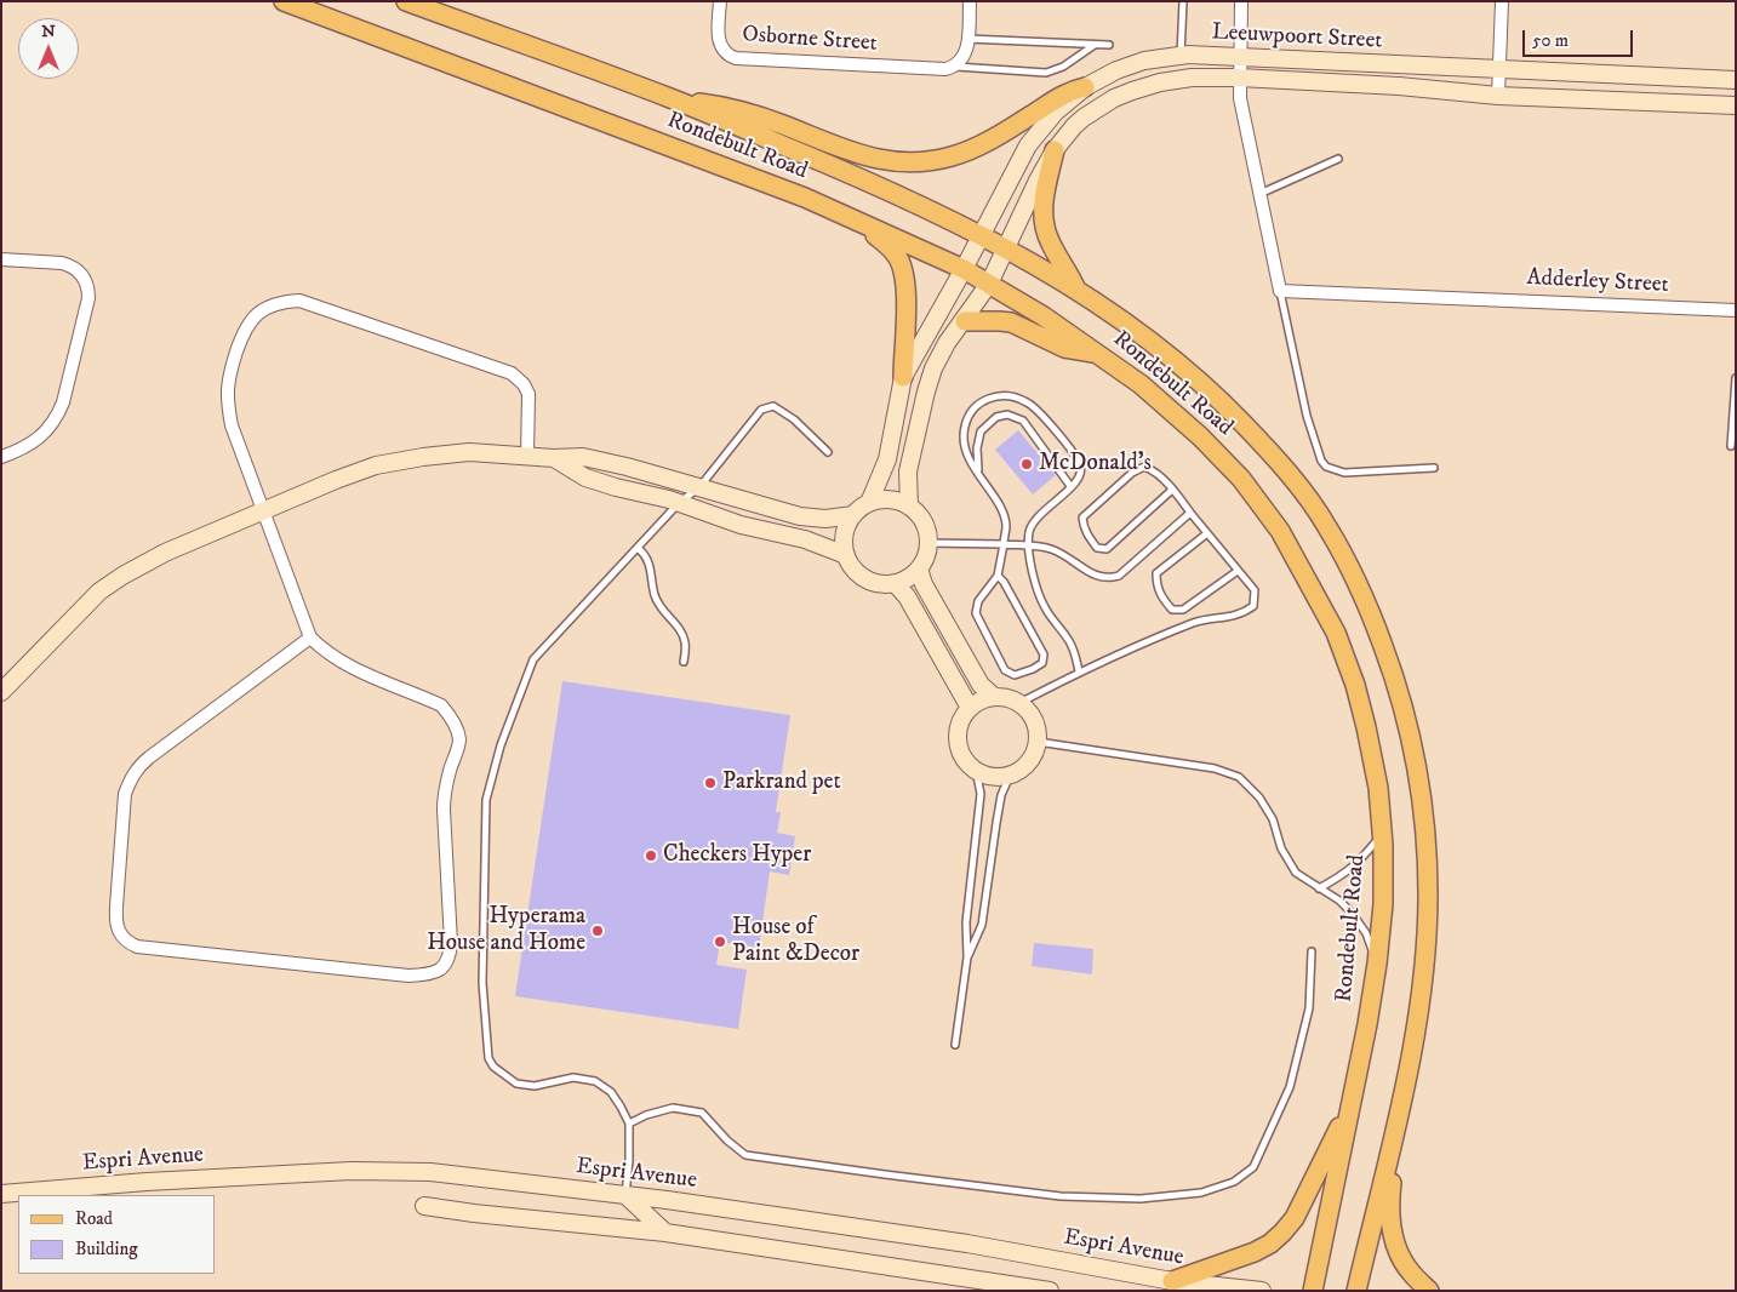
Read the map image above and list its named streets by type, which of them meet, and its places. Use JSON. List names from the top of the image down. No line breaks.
{"streets":{"main road":["Rondebult Road"],"street":["Leeuwpoort Street","Osborne Street","Adderley Street","Espri Avenue"]},"crossings":[["Leeuwpoort Street","Rondebult Road"]],"places":["McDonald's","Parkrand pet","Checkers Hyper","Hyperama House and Home","House of Paint &Decor"],"legend":["Road","Building"],"scale_bar":"50 m","north":"top"}
